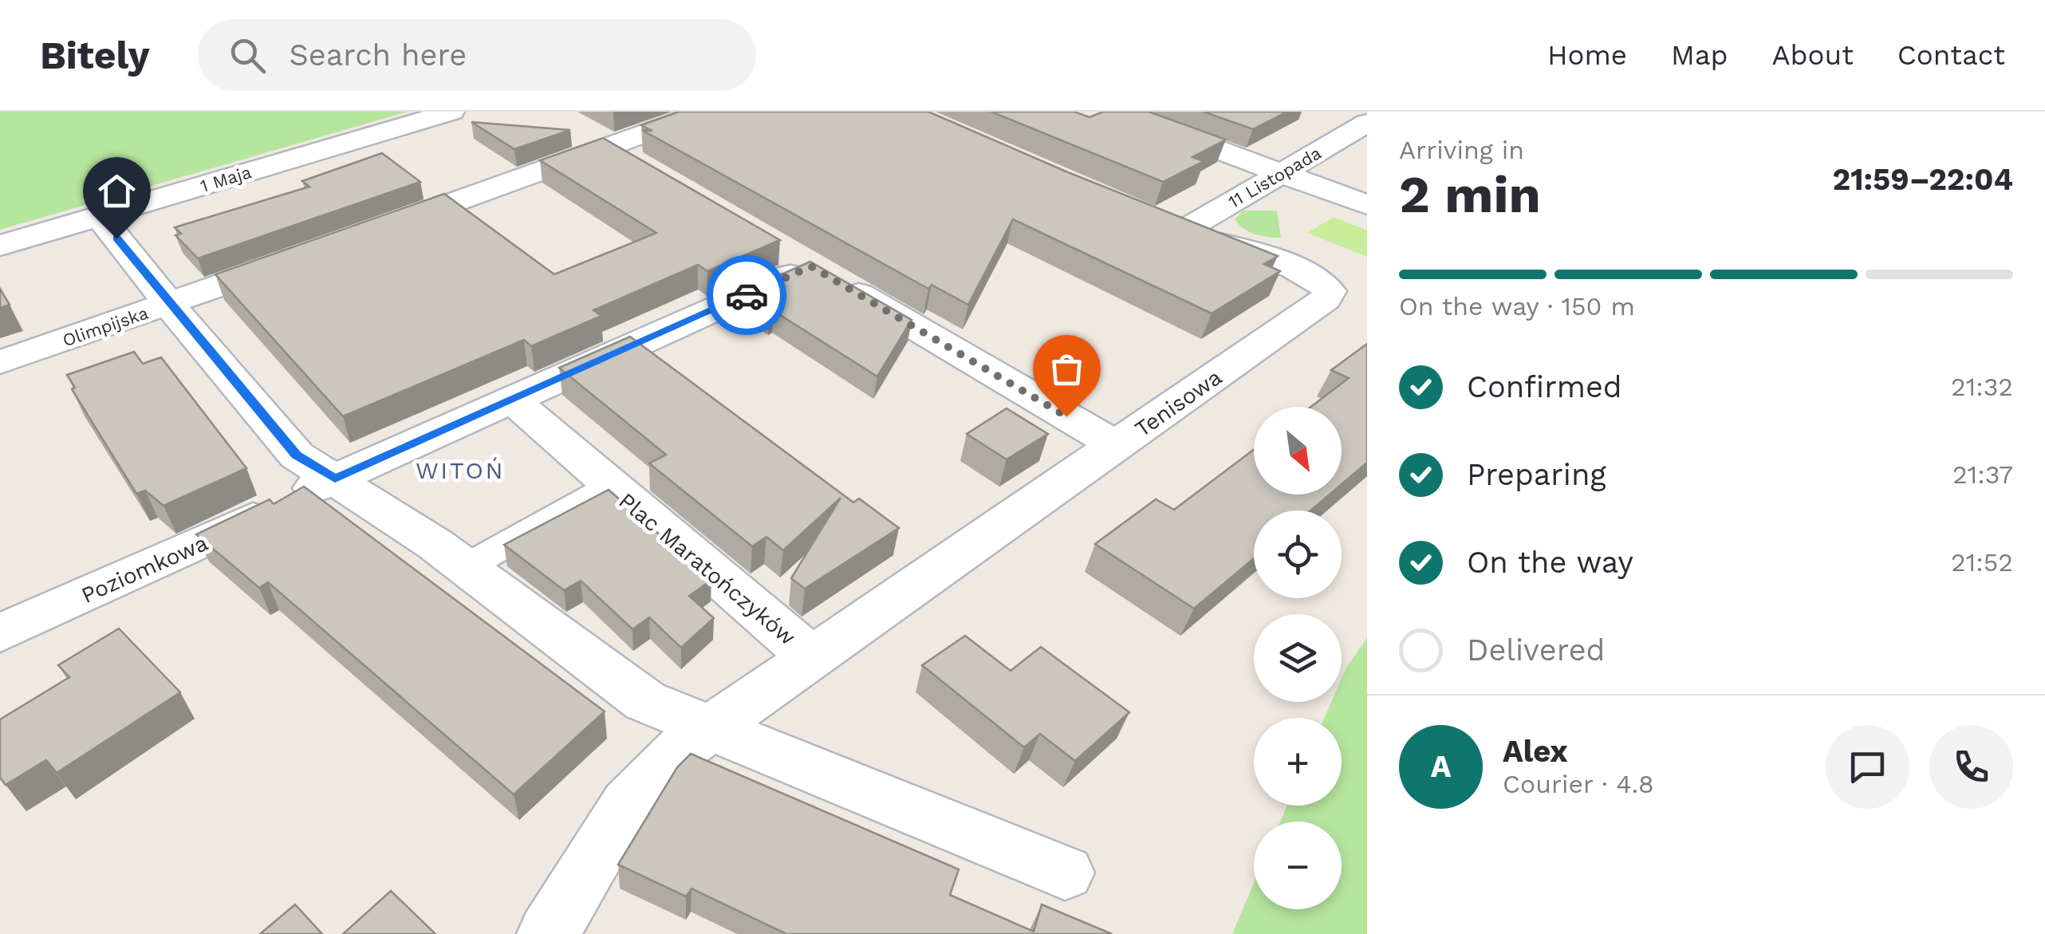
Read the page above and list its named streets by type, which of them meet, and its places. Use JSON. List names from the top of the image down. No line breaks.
{"streets":{"street":["11 Listopada","1 Maja","Olimpijska","Tenisowa","Poziomkowa","Plac Maratończyków"]},"crossings":[["11 Listopada","Tenisowa"],["Tenisowa","Poziomkowa"],["Tenisowa","Plac Maratończyków"],["Poziomkowa","Plac Maratończyków"]],"districts":["WITOŃ"],"north":"bottom right","page":{"header":"Bitely","search":"Search here","nav":["Home","Map","About","Contact"],"heading":["2 min","Arriving in","21:59–22:04"],"panel":["Alex","Courier · 4.8"],"bar":"On the way · 150 m","list":[["Confirmed","21:32"],["Preparing","21:37"],["On the way","21:52"],"Delivered"],"map_buttons":["+","−"],"round":"A"}}
